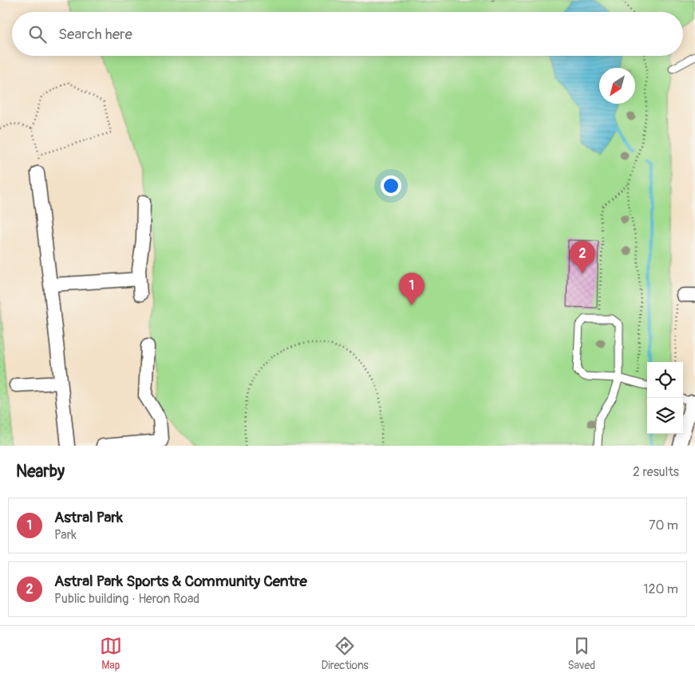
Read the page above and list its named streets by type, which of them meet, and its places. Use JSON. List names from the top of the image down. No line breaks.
{"north":"bottom left","page":{"search":"Search here","pins":["2","1"],"heading":["Nearby","2 results"],"list":[{"mark":"1","name":"Astral Park","note":"Park","value":"70 m"},{"mark":"2","name":"Astral Park Sports & Community Centre","note":"Public building · Heron Road","value":"120 m"}],"nav":["Map","Directions","Saved"]}}
